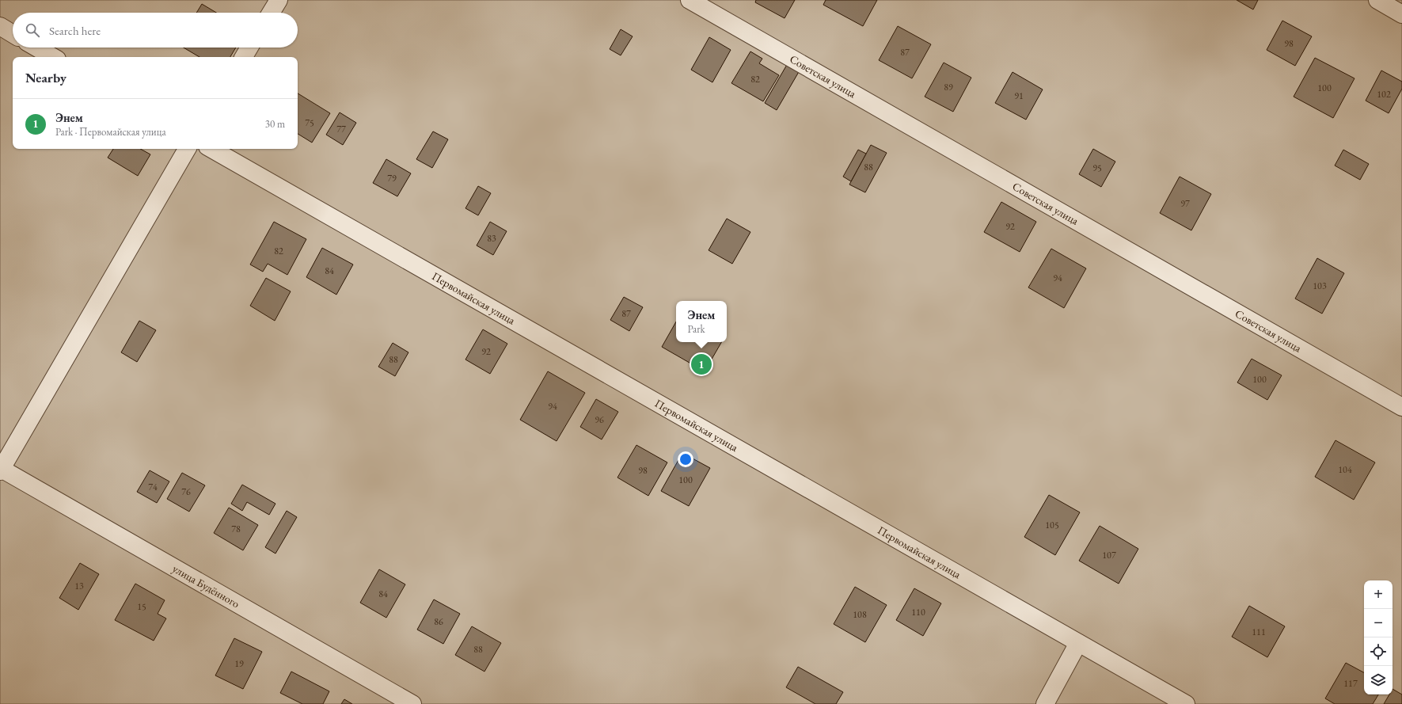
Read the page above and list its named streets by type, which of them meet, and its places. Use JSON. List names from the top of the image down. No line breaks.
{"streets":{"street":["Советская улица","Первомайская улица","улица Будённого"]},"house_numbers":["98","87","82","89","100","102","91","75","77","88","95","79","97","92","83","82","84","94","103","87","92","88","100","94","96","104","98","100","74","76","105","78","107","13","84","15","110","108","86","111","88","19","117"],"page":{"search":"Search here","heading":"Nearby","list":[{"mark":"1","name":"Энем","note":"Park · Первомайская улица","value":"30 m"}],"popup":["Энем","Park"],"pins":"1","map_buttons":["+","−"]}}
